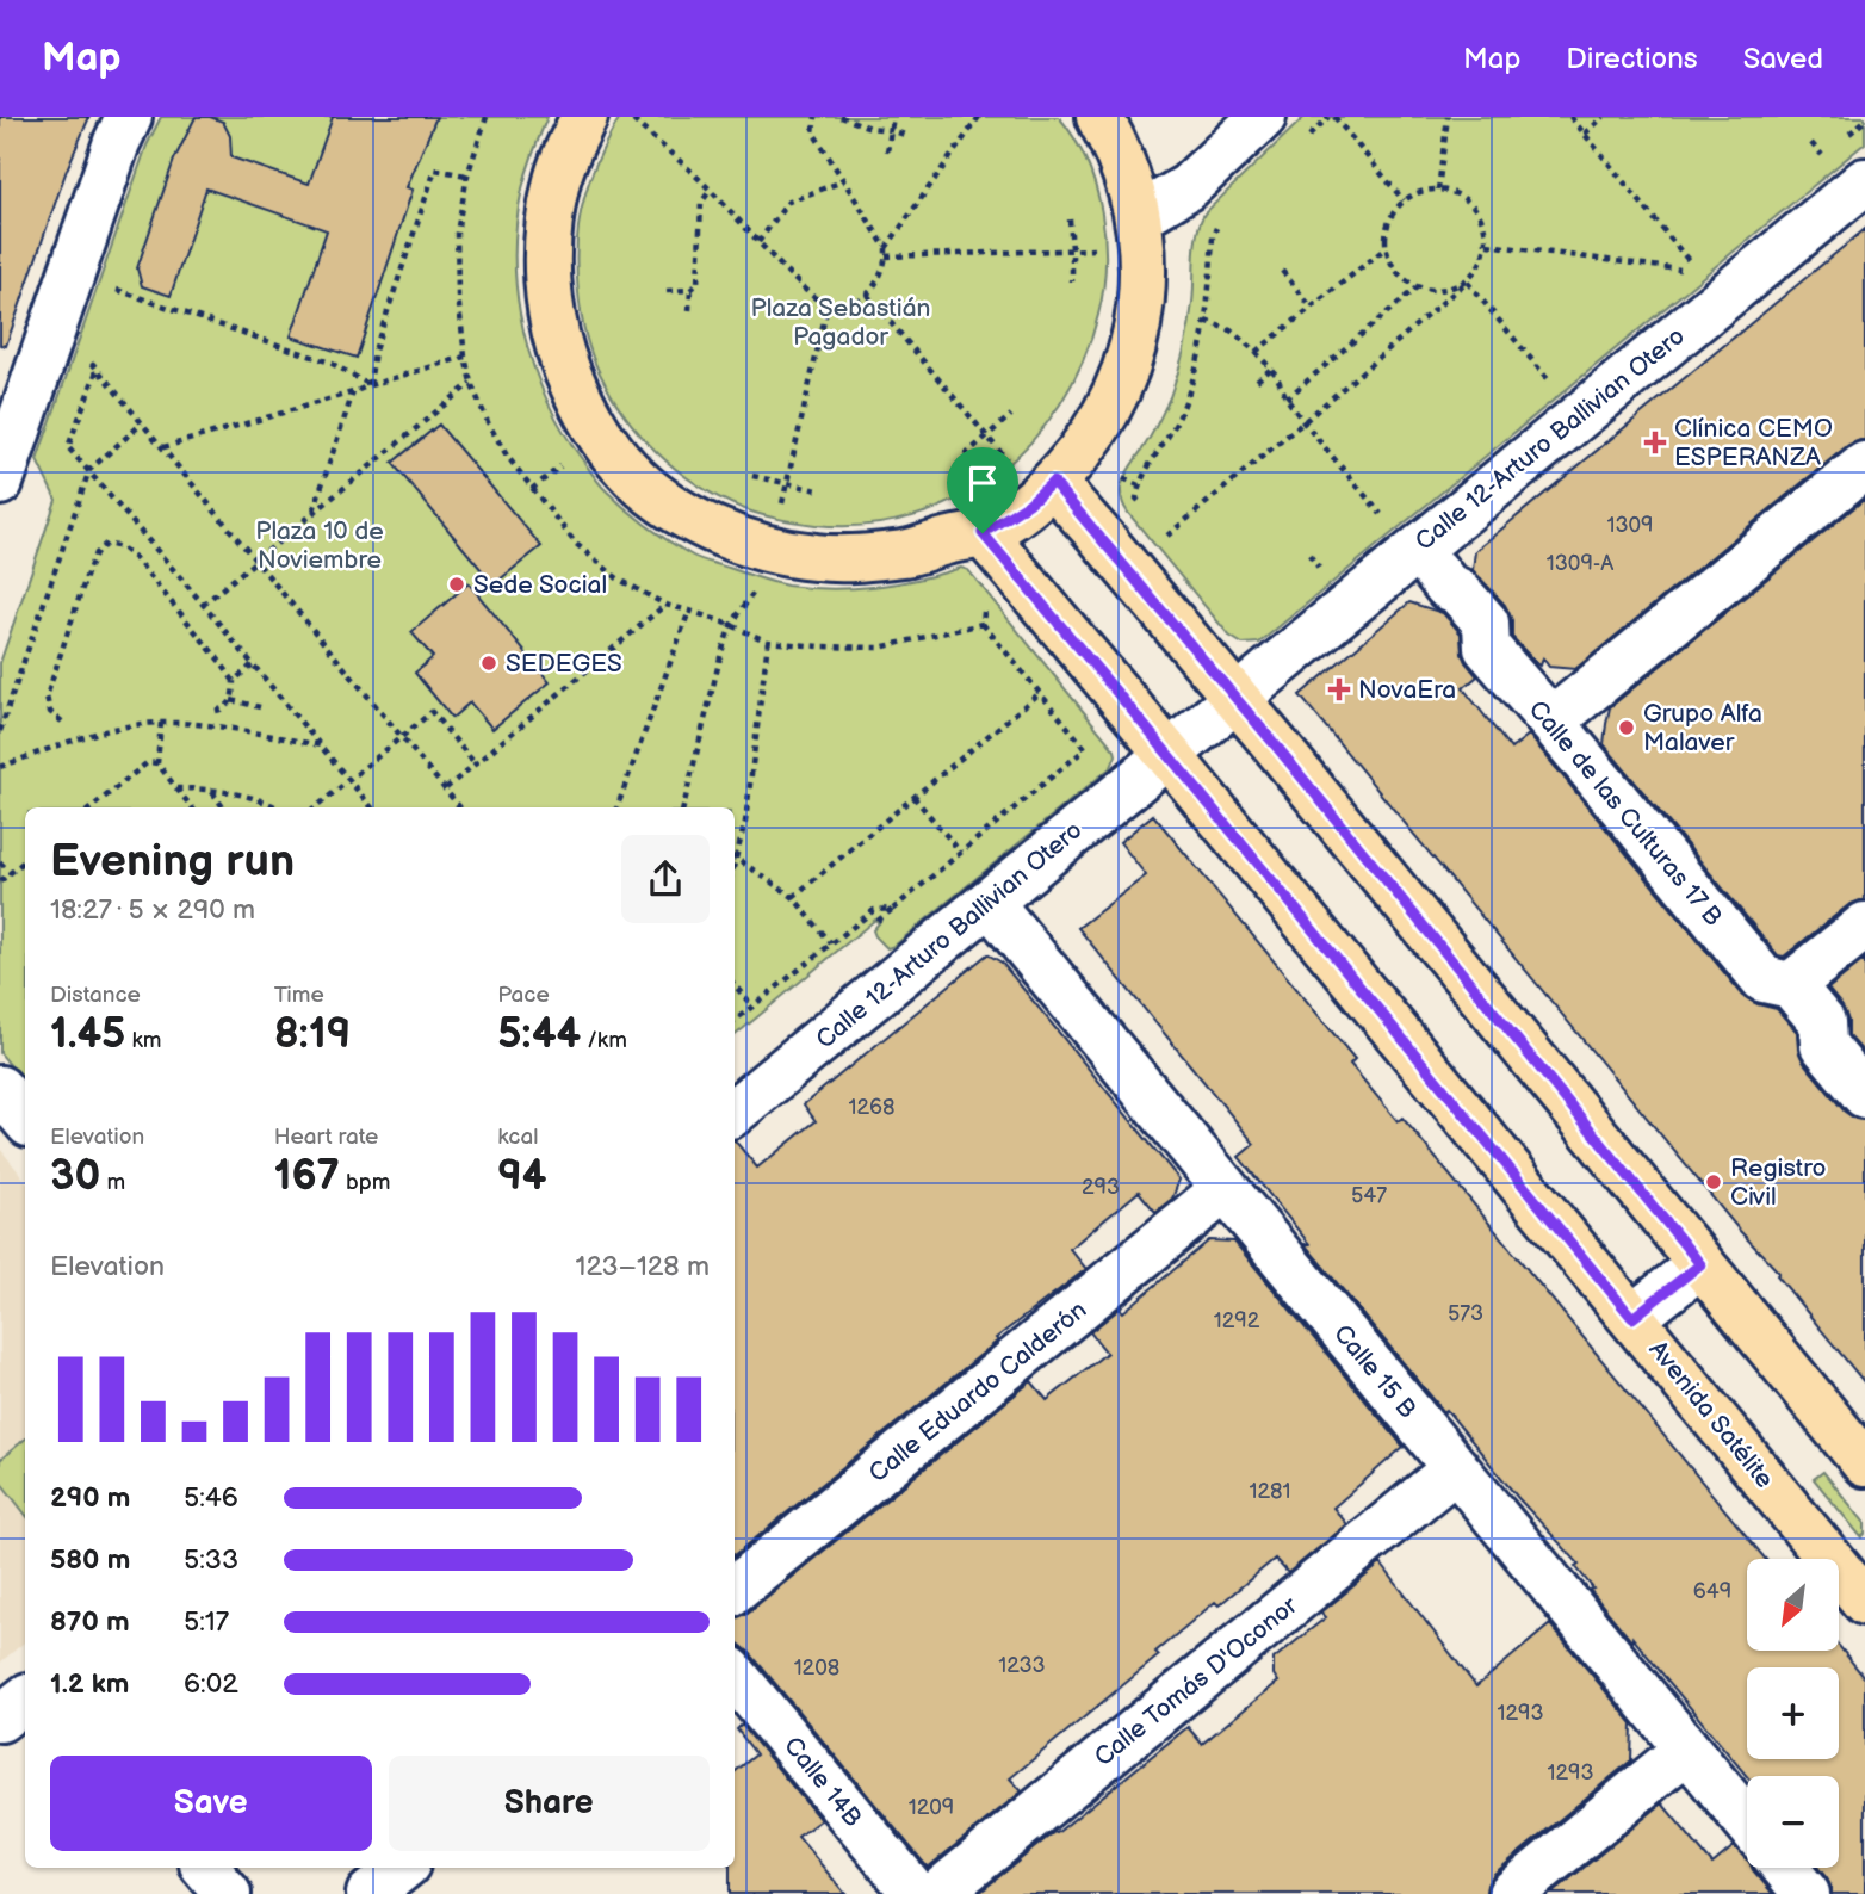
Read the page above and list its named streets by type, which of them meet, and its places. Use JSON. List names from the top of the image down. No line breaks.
{"streets":{"main road":["Avenida Satélite"],"street":["Calle 12-Arturo Ballivian Otero","Calle de las Culturas 17 B","Calle 15 B","Calle Eduardo Calderón","Calle Tomás D'Oconor","Calle 14B"]},"crossings":[["Calle 12-Arturo Ballivian Otero","Calle 15 B"],["Calle 12-Arturo Ballivian Otero","Avenida Satélite"],["Calle 15 B","Calle Eduardo Calderón"],["Calle 15 B","Calle Tomás D'Oconor"]],"parks":["Plaza Sebastián Pagador","Plaza 10 de Noviembre"],"places":{"health":["Clínica CEMO ESPERANZA","NovaEra"],"other":["Sede Social","SEDEGES","Grupo Alfa Malaver","Registro Civil"]},"house_numbers":["1309","1309-A","1268","293","547","573","1292","1281","649","1233","1208","1293","1293","1209"],"north":"bottom left","page":{"header":"Map","nav":["Map","Directions","Saved"],"heading":["Evening run","18:27 · 5 × 290 m"],"stats":[["Distance","1.45 km"],["Time","8:19"],["Pace","5:44 /km"],["Elevation","30 m"],["Heart rate","167 bpm"],["kcal","94"]],"chart":["Elevation","123–128 m"],"list":[{"name":"290 m","note":"5:46"},{"name":"580 m","note":"5:33"},{"name":"870 m","note":"5:17"},{"name":"1.2 km","note":"6:02"}],"map_buttons":["+","−"],"buttons":["Save","Share"]}}
